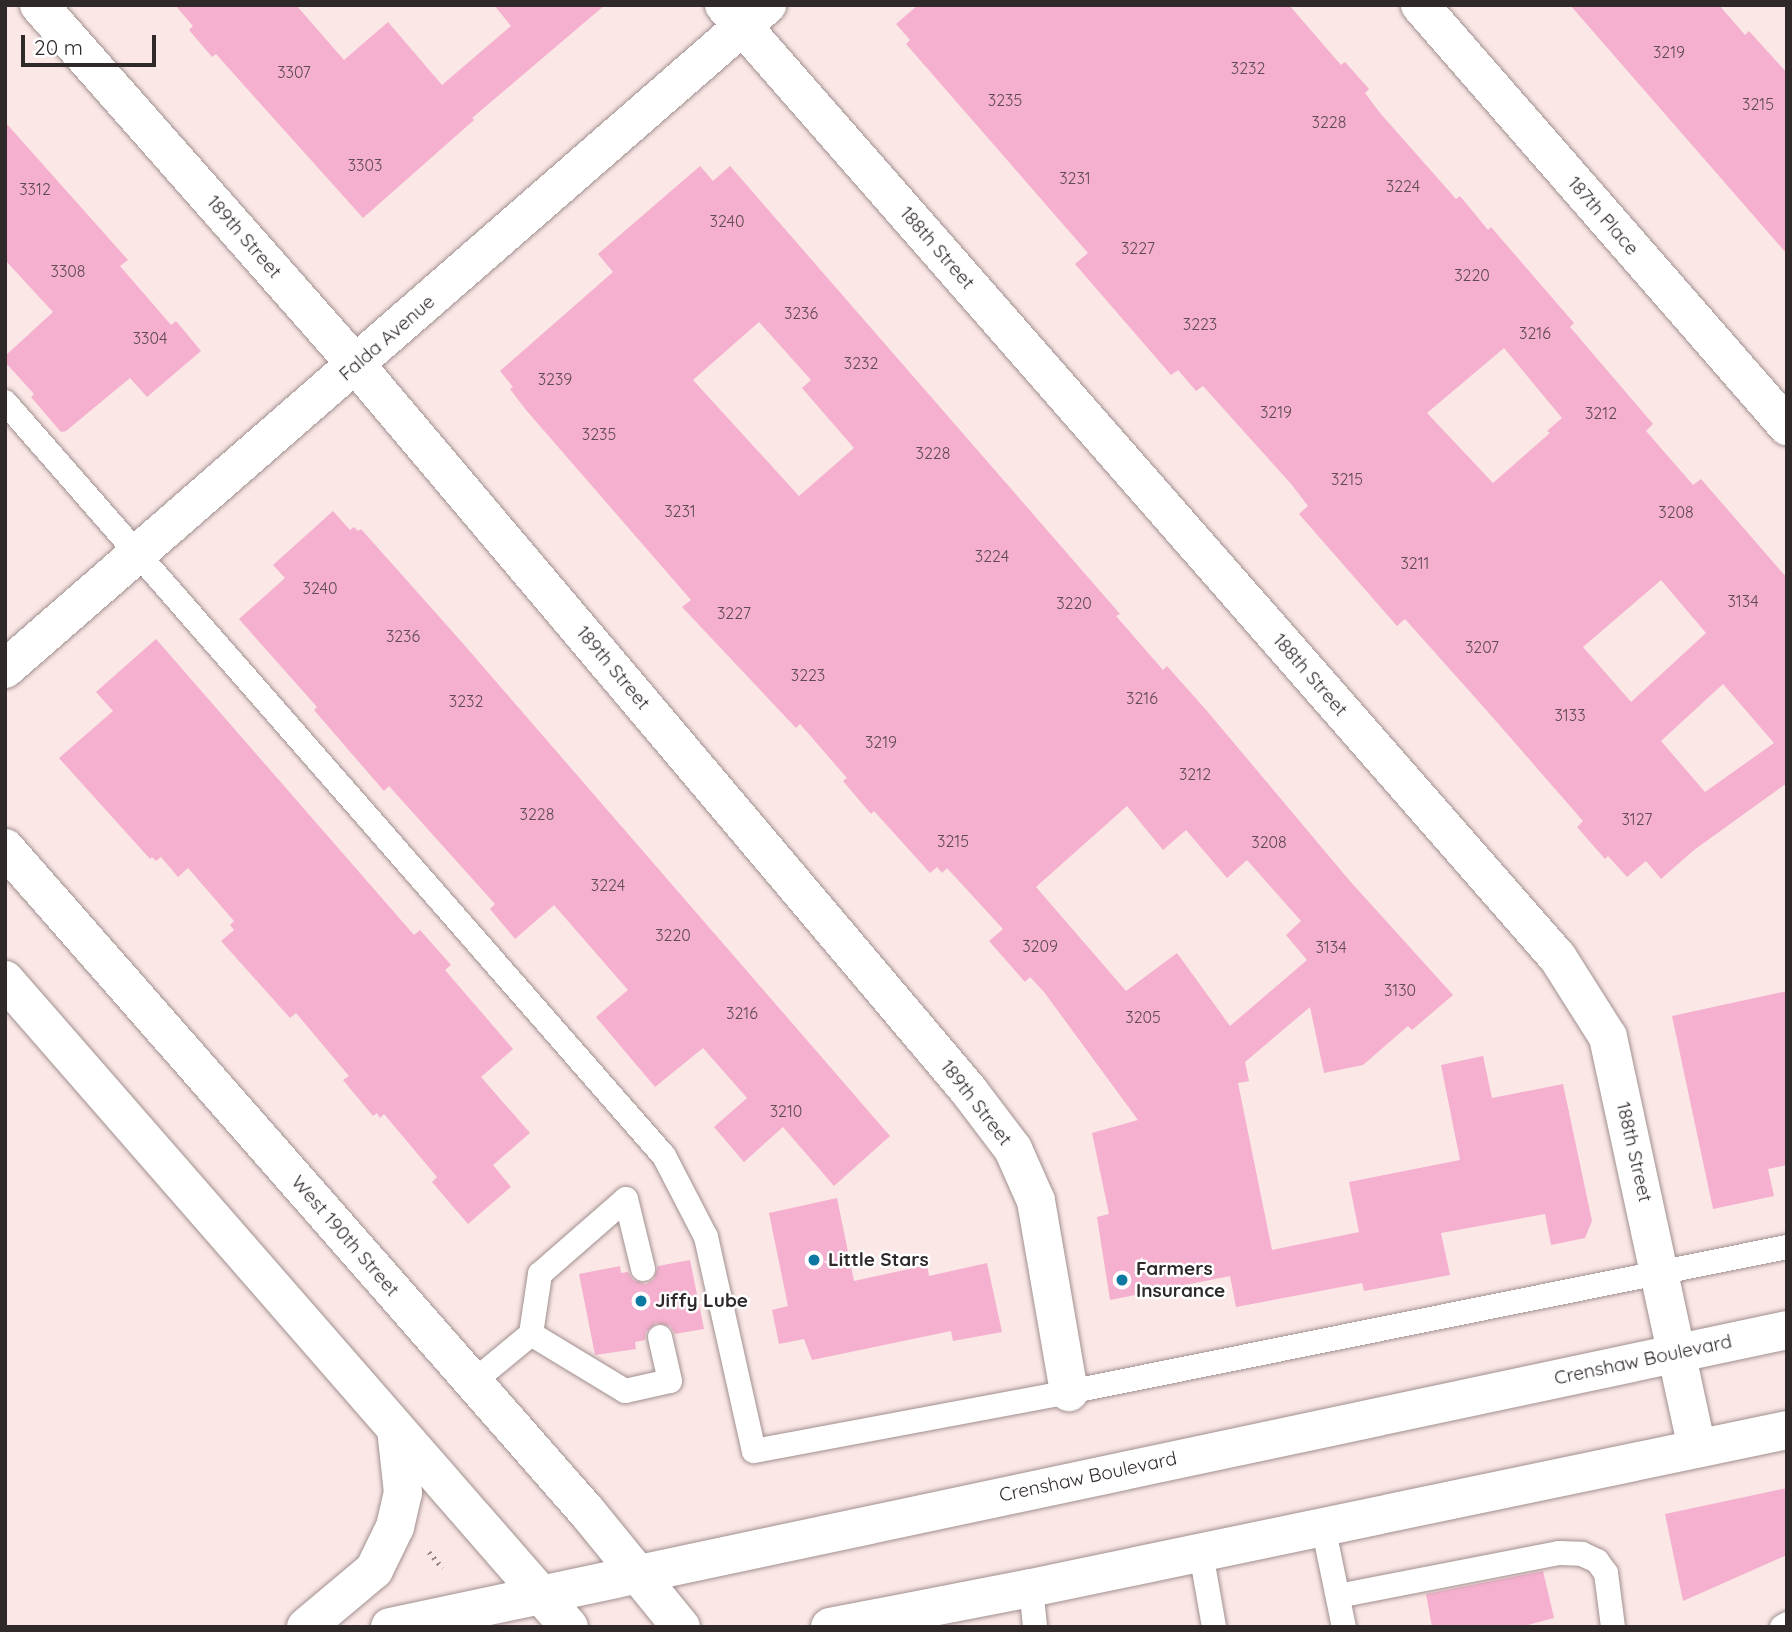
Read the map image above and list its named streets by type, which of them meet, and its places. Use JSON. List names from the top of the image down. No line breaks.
{"streets":{"street":["187th Place","189th Street","188th Street","Falda Avenue","West 190th Street","Crenshaw Boulevard"]},"crossings":[["189th Street","Falda Avenue"],["188th Street","Falda Avenue"],["188th Street","Crenshaw Boulevard"],["West 190th Street","Crenshaw Boulevard"]],"places":["Little Stars","Farmers Insurance","Jiffy Lube"],"house_numbers":["3219","3232","3307","3235","3215","3228","3303","3231","3224","3312","3240","3227","3308","3220","3236","3223","3216","3304","3232","3239","3219","3212","3235","3228","3215","3231","3208","3224","3211","3240","3134","3220","3227","3236","3207","3223","3216","3232","3133","3219","3212","3228","3127","3215","3208","3224","3220","3209","3134","3130","3216","3205","3210"],"scale_bar":"20 m"}
